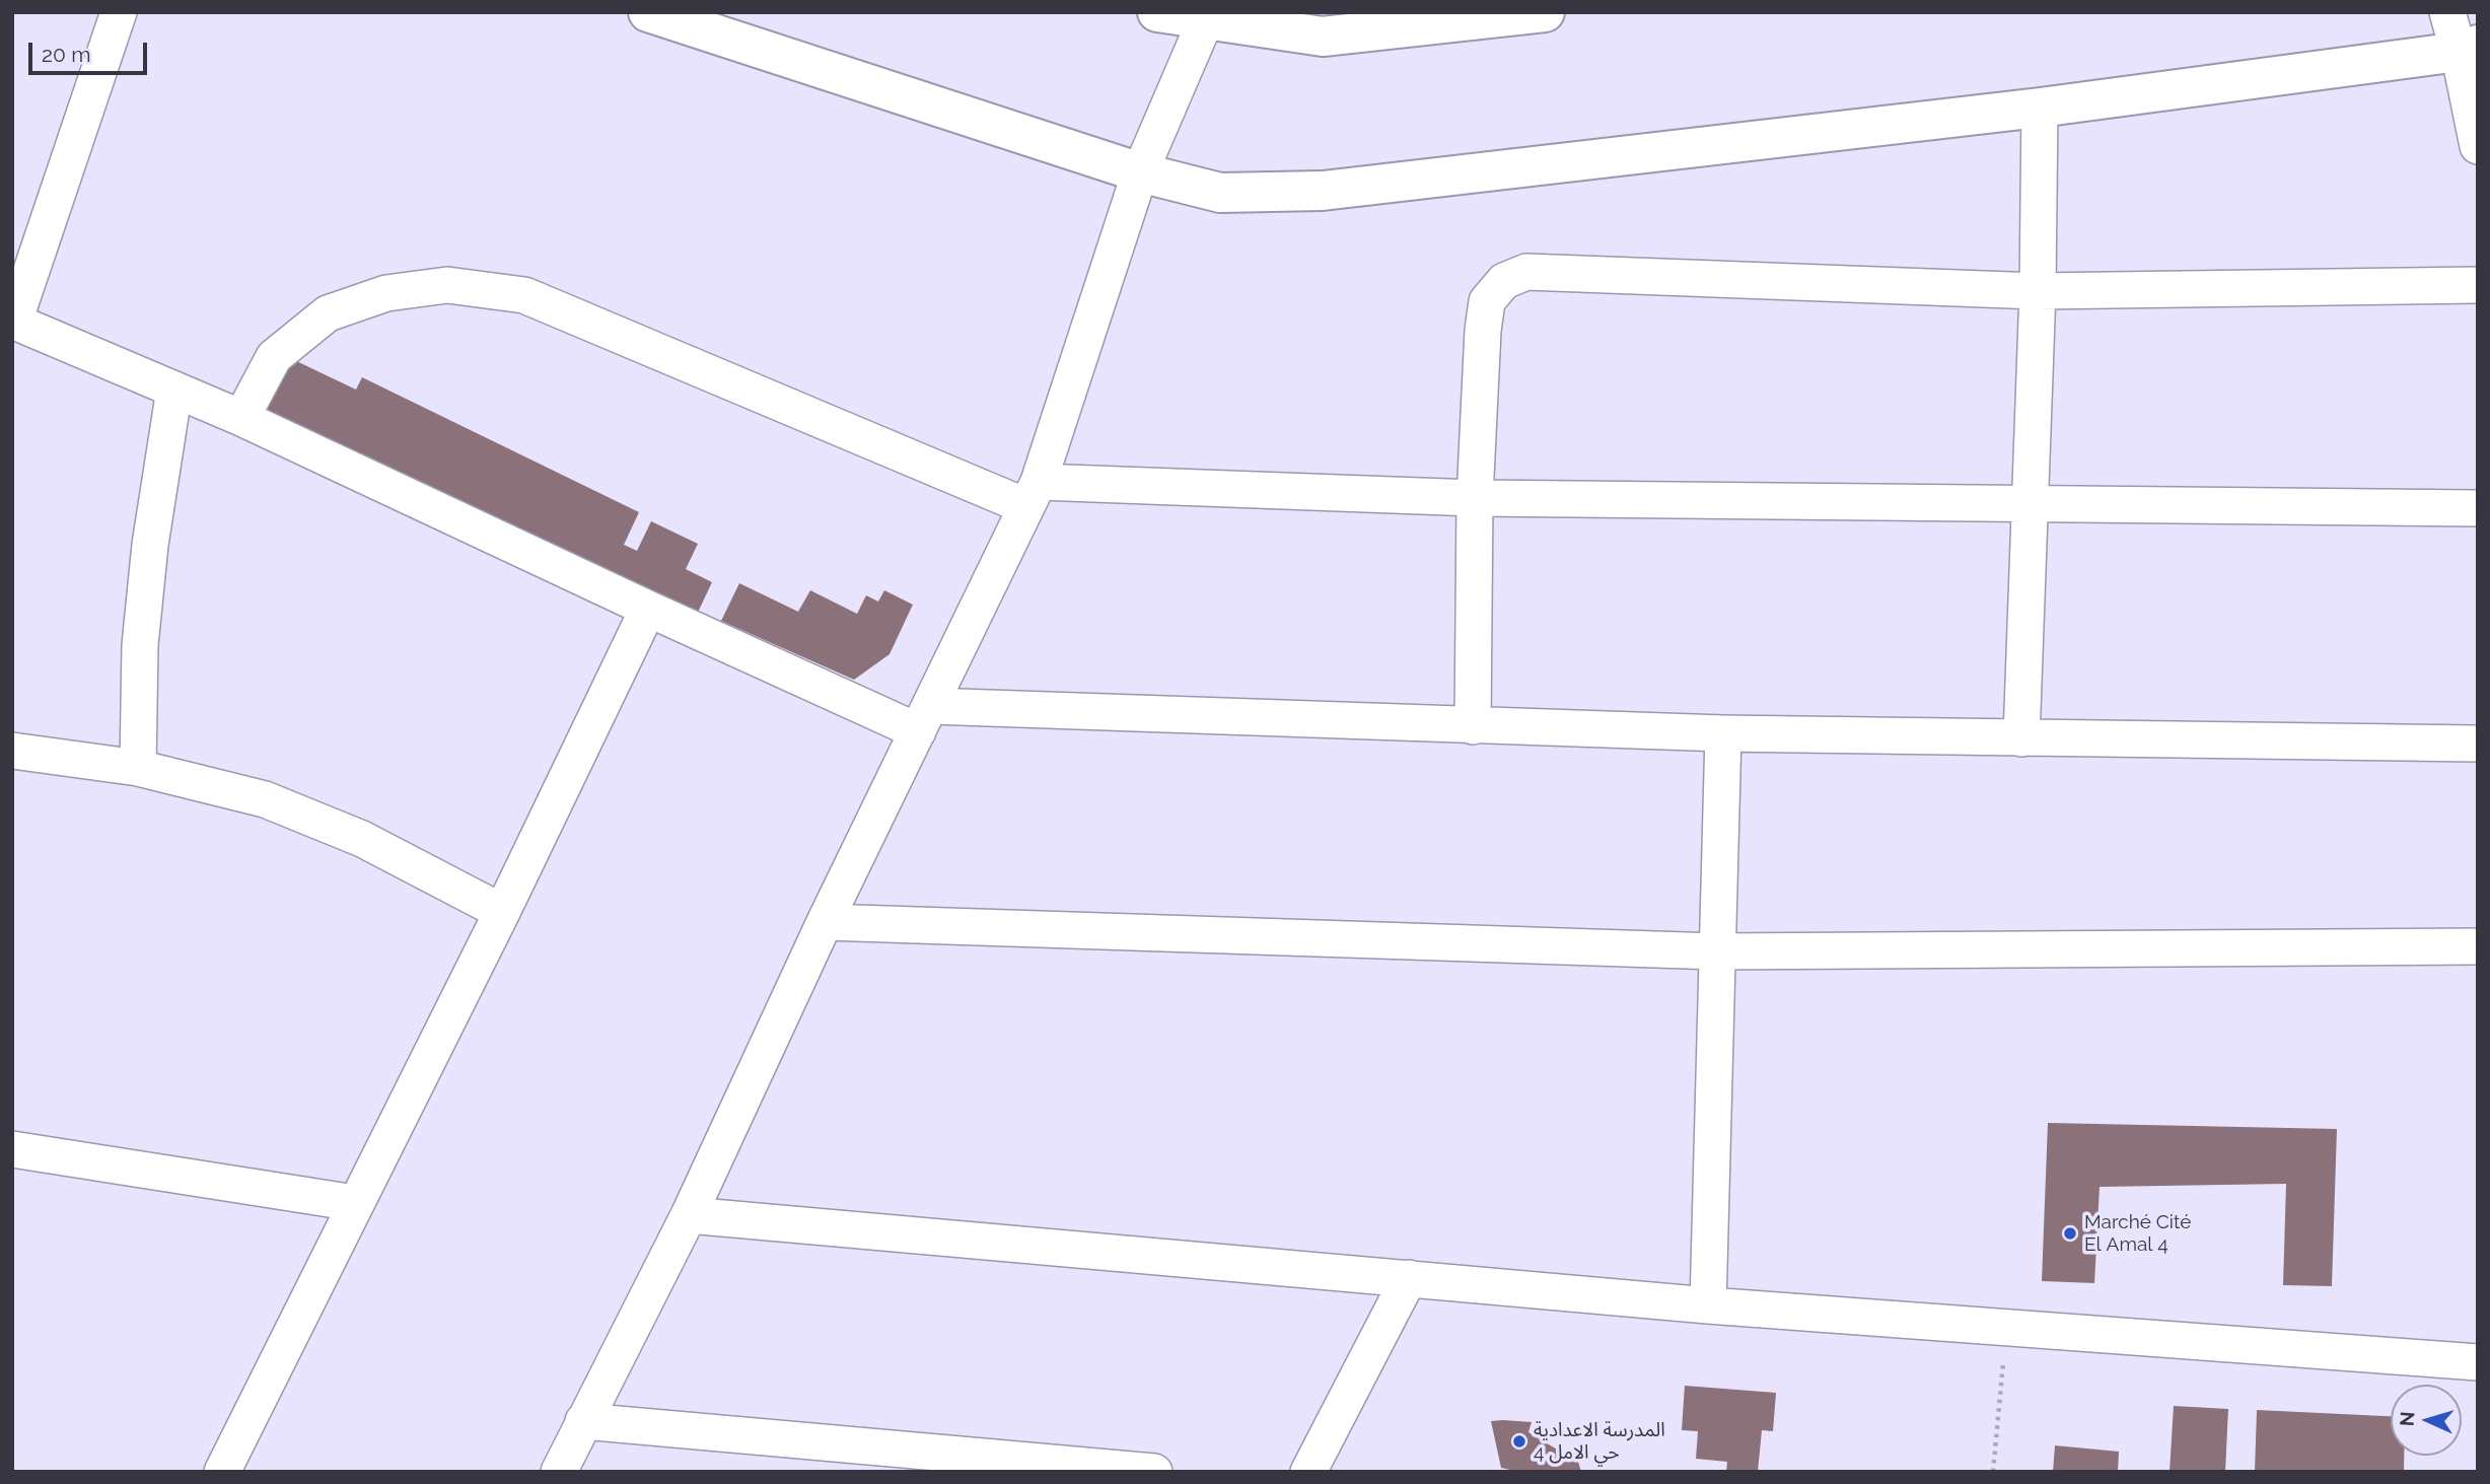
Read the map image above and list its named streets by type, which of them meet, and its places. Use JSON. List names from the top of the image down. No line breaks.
{"places":["Marché Cité El Amal 4","المدرسة الاعدادية حي الامل 4"],"scale_bar":"20 m","north":"left"}
